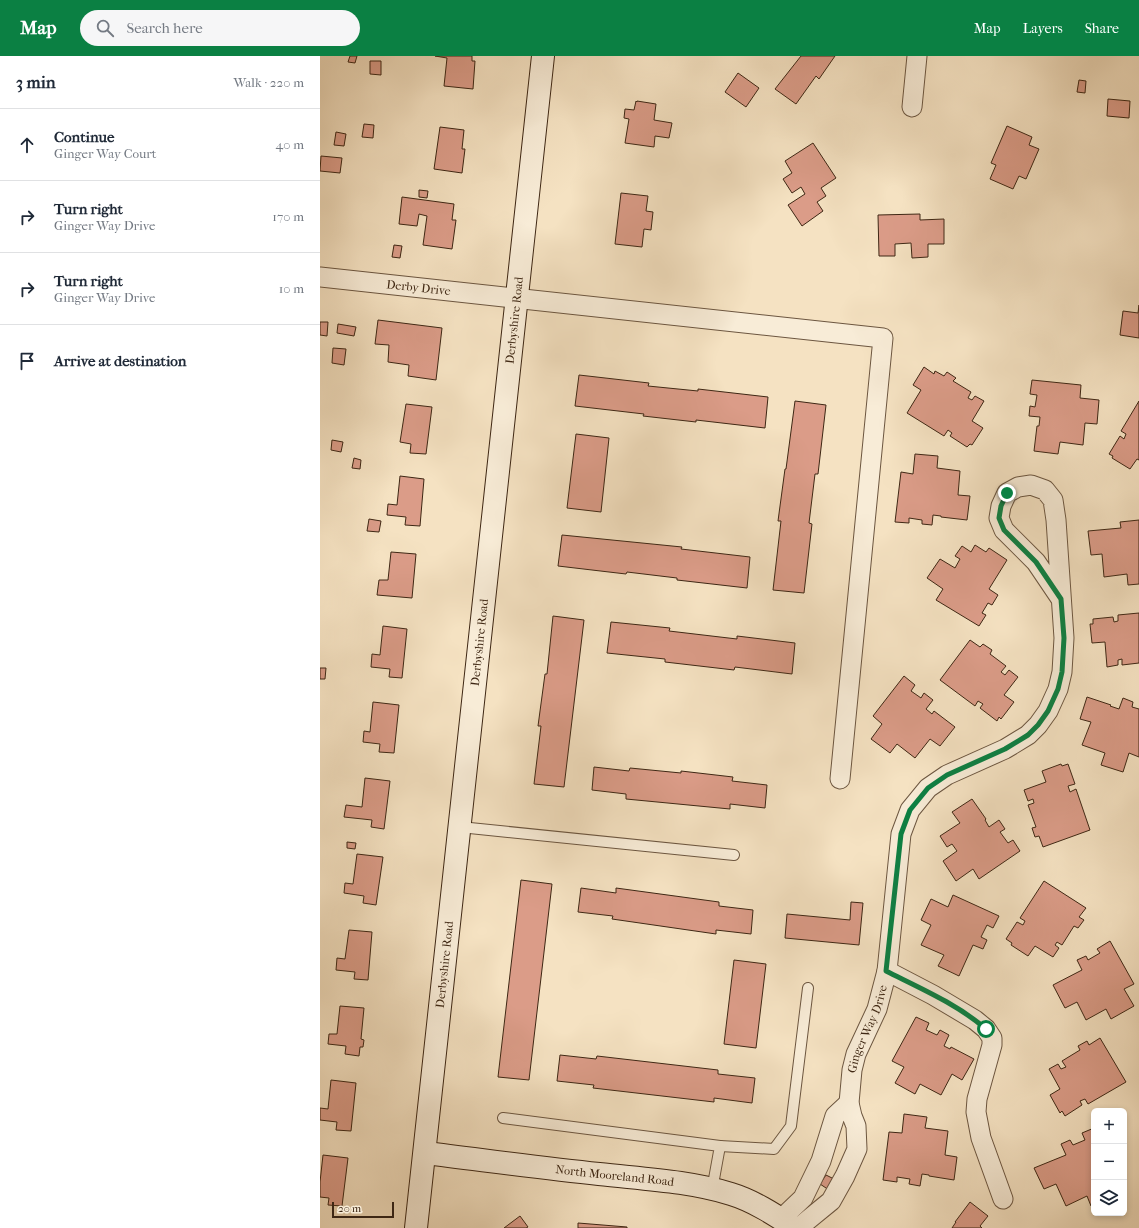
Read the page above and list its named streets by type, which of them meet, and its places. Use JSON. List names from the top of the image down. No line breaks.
{"streets":{"street":["Derby Drive","Derbyshire Road","Ginger Way Drive","North Mooreland Road"]},"crossings":[["Derby Drive","Derbyshire Road"],["Derbyshire Road","North Mooreland Road"],["Ginger Way Drive","North Mooreland Road"]],"scale_bar":"20 m","page":{"header":"Map","search":"Search here","nav":["Map","Layers","Share"],"heading":["3 min","Walk · 220 m"],"list":[["Continue","Ginger Way Court","40 m"],["Turn right","Ginger Way Drive","170 m"],["Turn right","Ginger Way Drive","10 m"],"Arrive at destination"],"map_buttons":["+","−"],"scale":"20 m"}}
